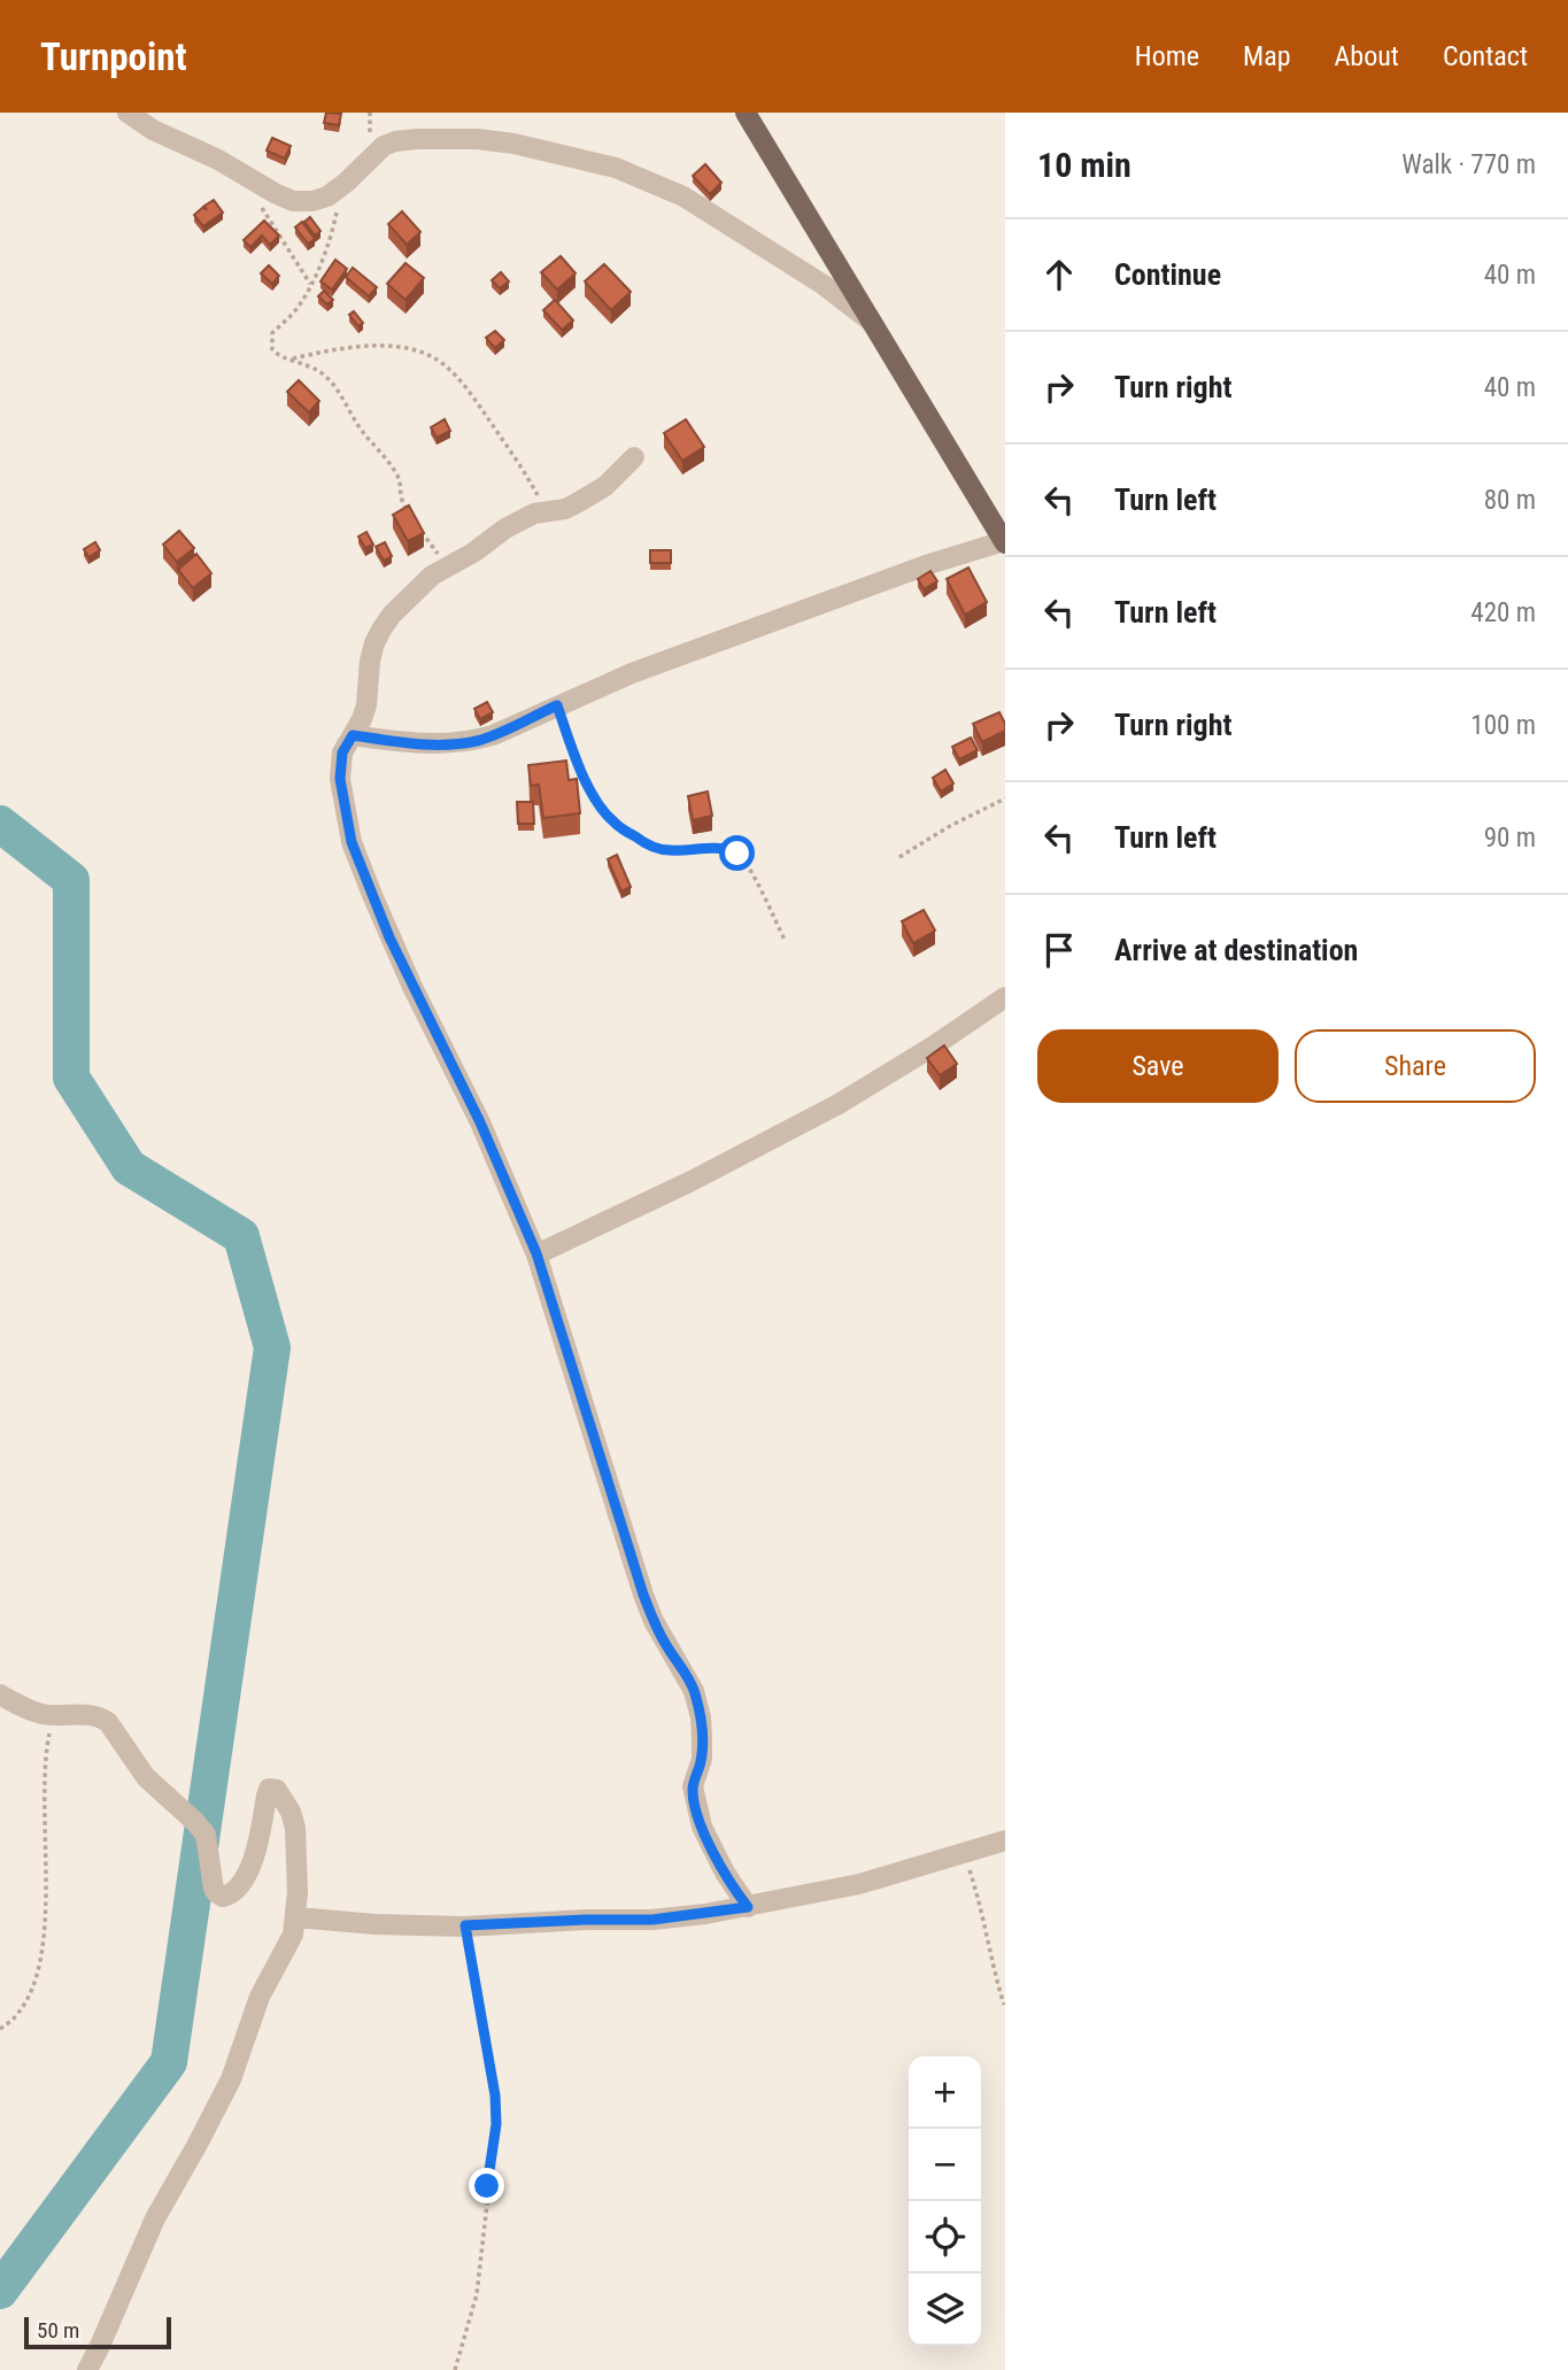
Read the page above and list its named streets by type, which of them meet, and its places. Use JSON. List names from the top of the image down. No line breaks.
{"scale_bar":"50 m","page":{"header":"Turnpoint","nav":["Home","Map","About","Contact"],"heading":["10 min","Walk · 770 m"],"list":[["Continue","40 m"],["Turn right","40 m"],["Turn left","80 m"],["Turn left","420 m"],["Turn right","100 m"],["Turn left","90 m"],"Arrive at destination"],"buttons":["Save","Share"],"map_buttons":["+","−"],"scale":"50 m"}}
